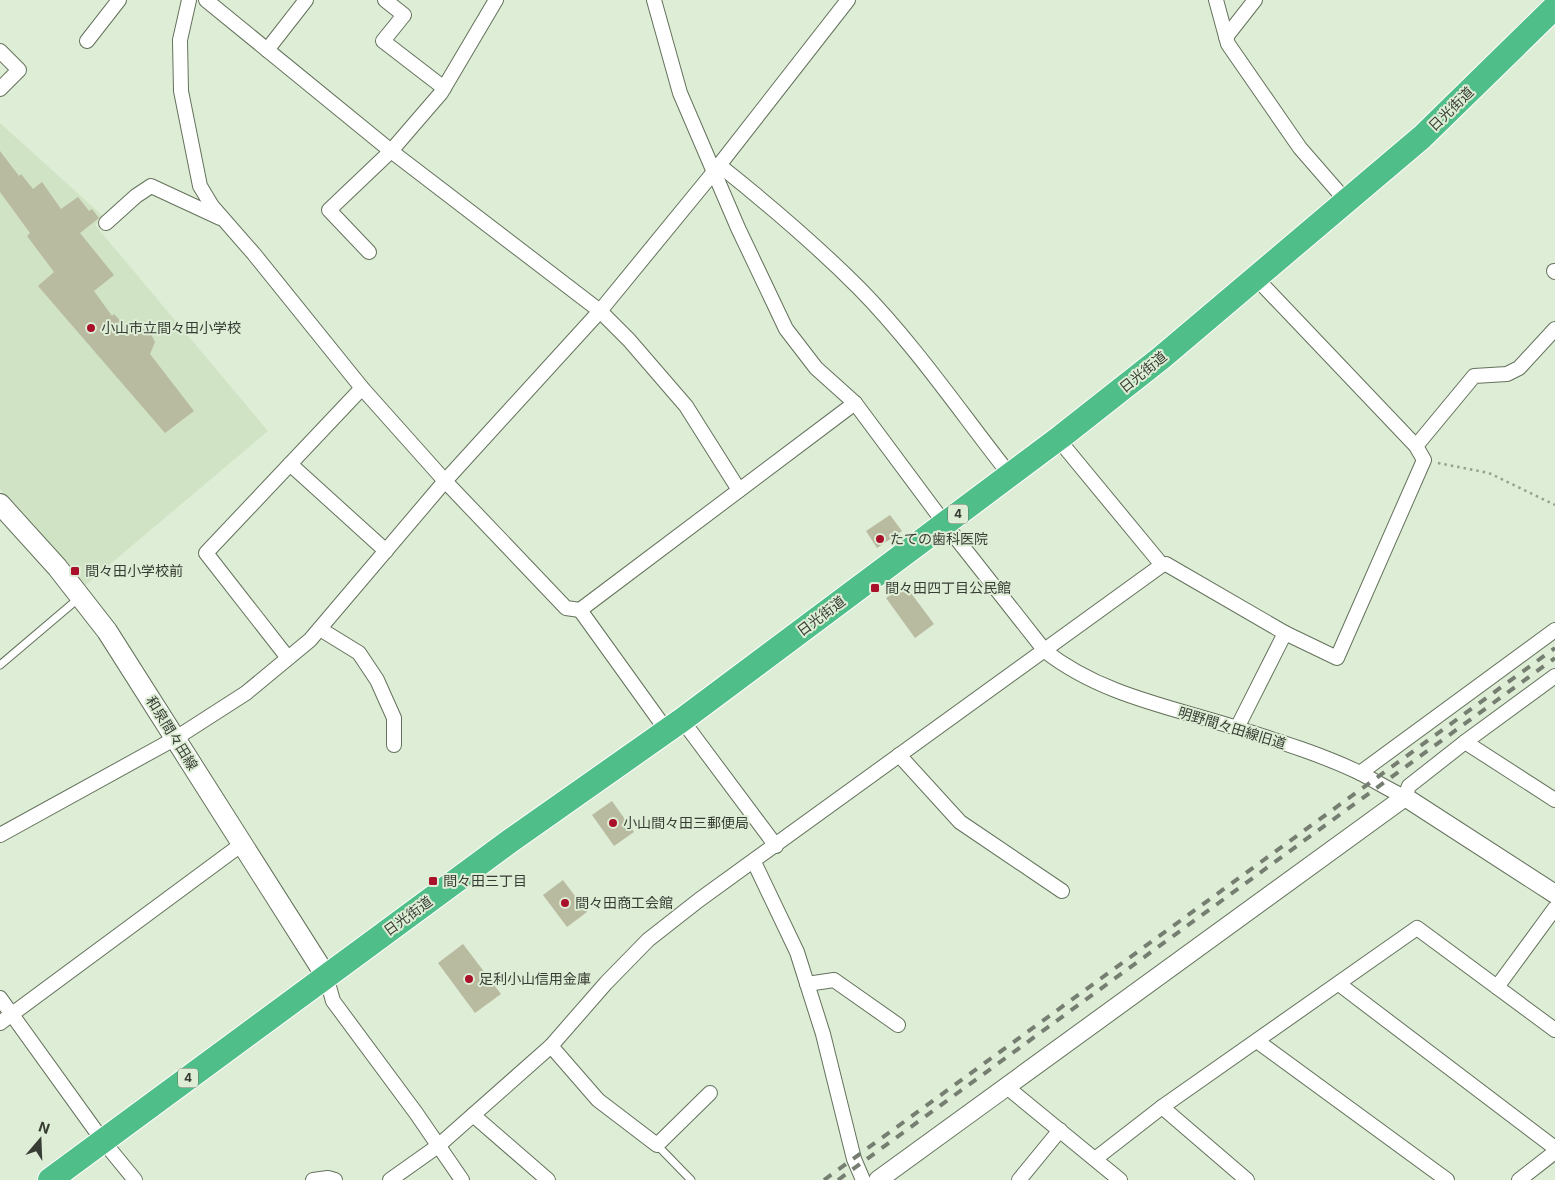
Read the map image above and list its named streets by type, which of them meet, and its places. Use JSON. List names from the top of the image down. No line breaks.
{"streets":{"highway":["日光街道","4"],"main road":["和泉間々田線"],"street":["明野間々田線旧道"]},"crossings":[["日光街道","明野間々田線旧道"],["日光街道","和泉間々田線"]],"places":{"other":["小山市立間々田小学校","たての歯科医院","小山間々田三郵便局","間々田商工会館","足利小山信用金庫"],"transit":["間々田小学校前","間々田四丁目公民館","間々田三丁目"]},"north":"top"}
